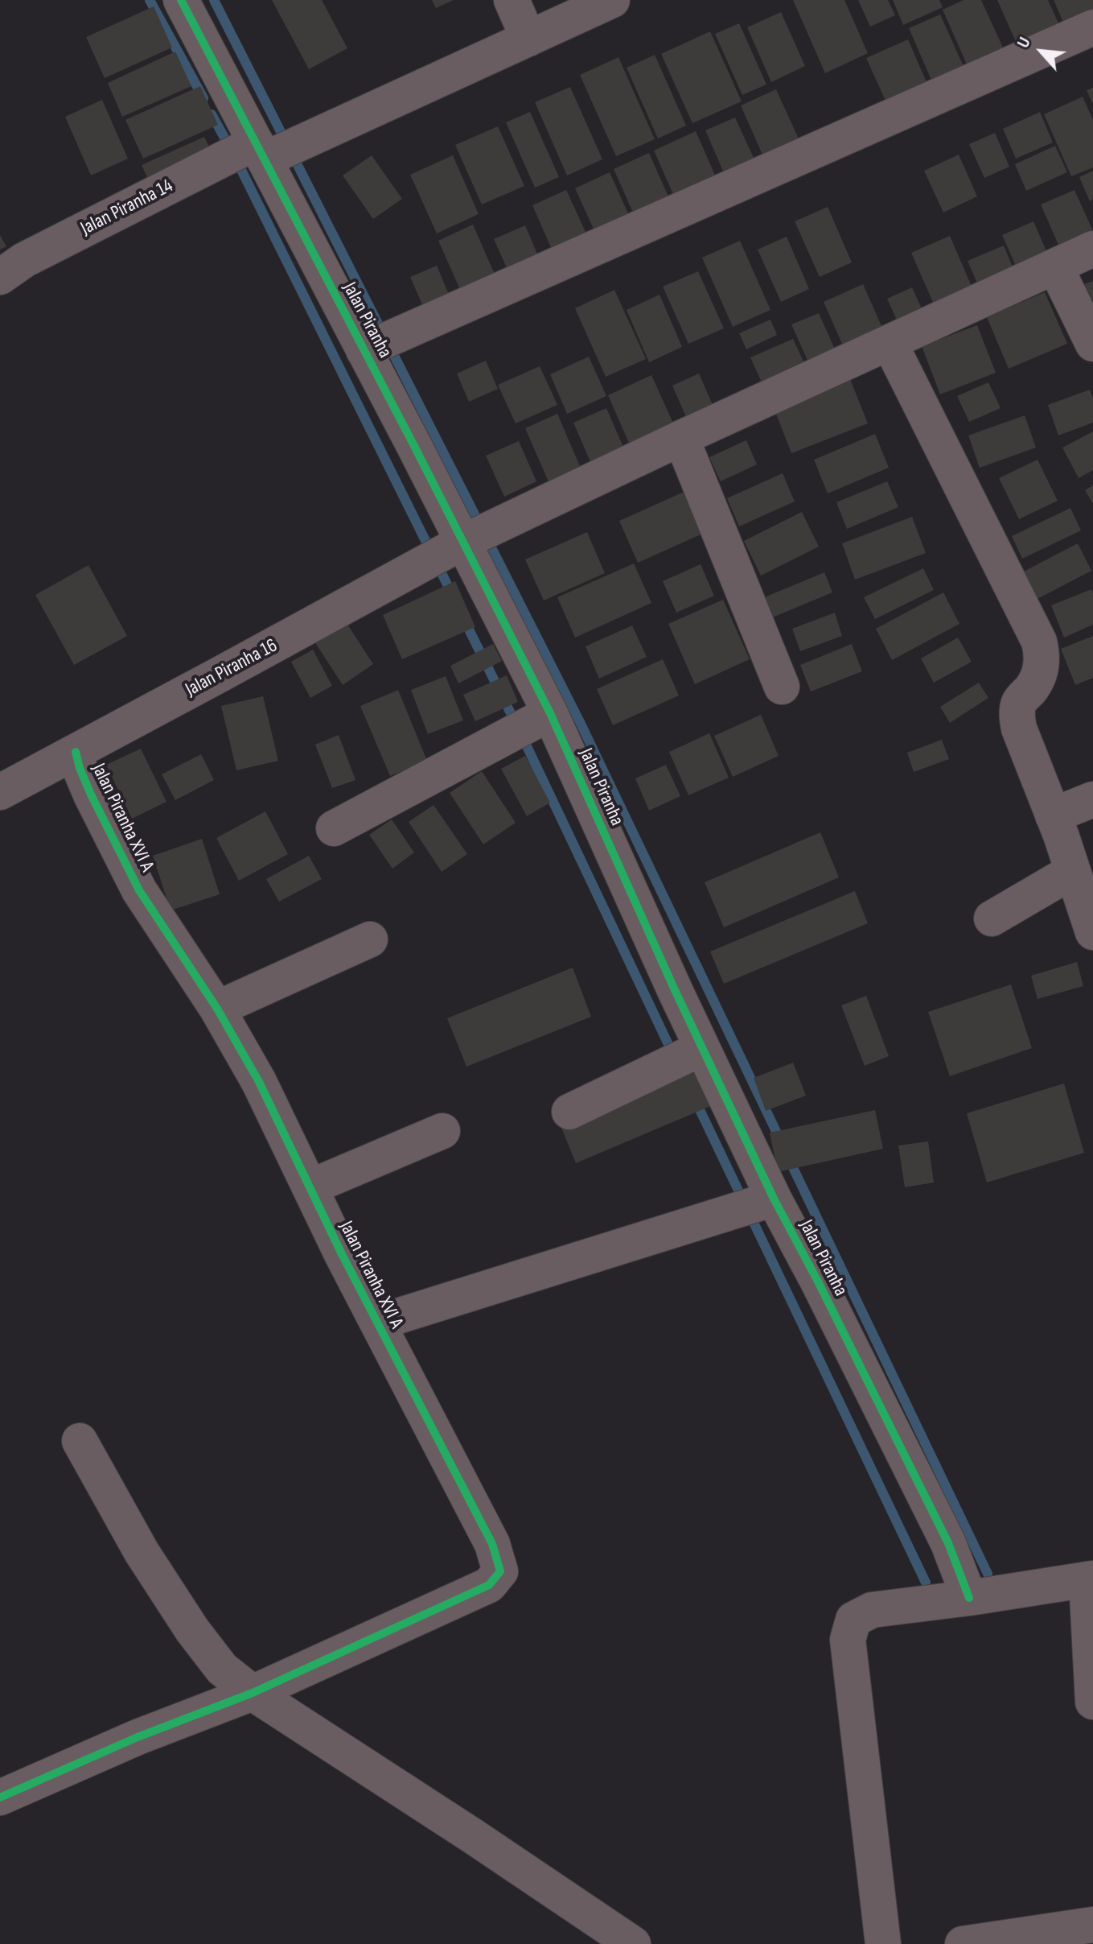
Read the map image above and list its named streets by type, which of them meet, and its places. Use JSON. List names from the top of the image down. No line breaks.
{"streets":{"street":["Jalan Piranha 14","Jalan Piranha","Jalan Piranha 16","Jalan Piranha XVI A"]},"crossings":[["Jalan Piranha 14","Jalan Piranha"],["Jalan Piranha","Jalan Piranha 16"],["Jalan Piranha 16","Jalan Piranha XVI A"]],"north":"top left"}
